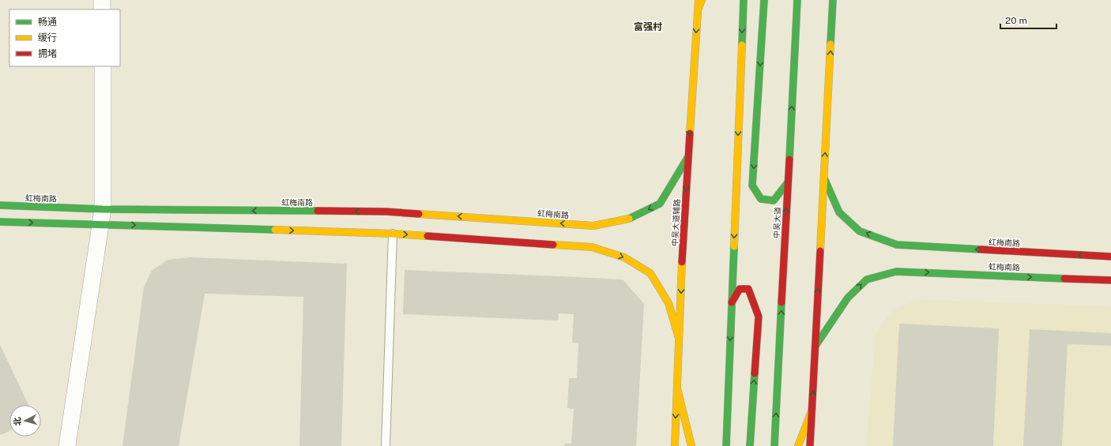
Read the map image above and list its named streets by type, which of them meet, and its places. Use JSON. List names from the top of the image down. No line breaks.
{"streets":{"main road":["虹梅南路","中吴大道辅路","中吴大道","红梅南路"]},"crossings":[["虹梅南路","中吴大道辅路"]],"one_way":["红梅南路"],"districts":["富强村"],"legend":["畅通","缓行","拥堵"],"scale_bar":"20 m","north":"left"}
